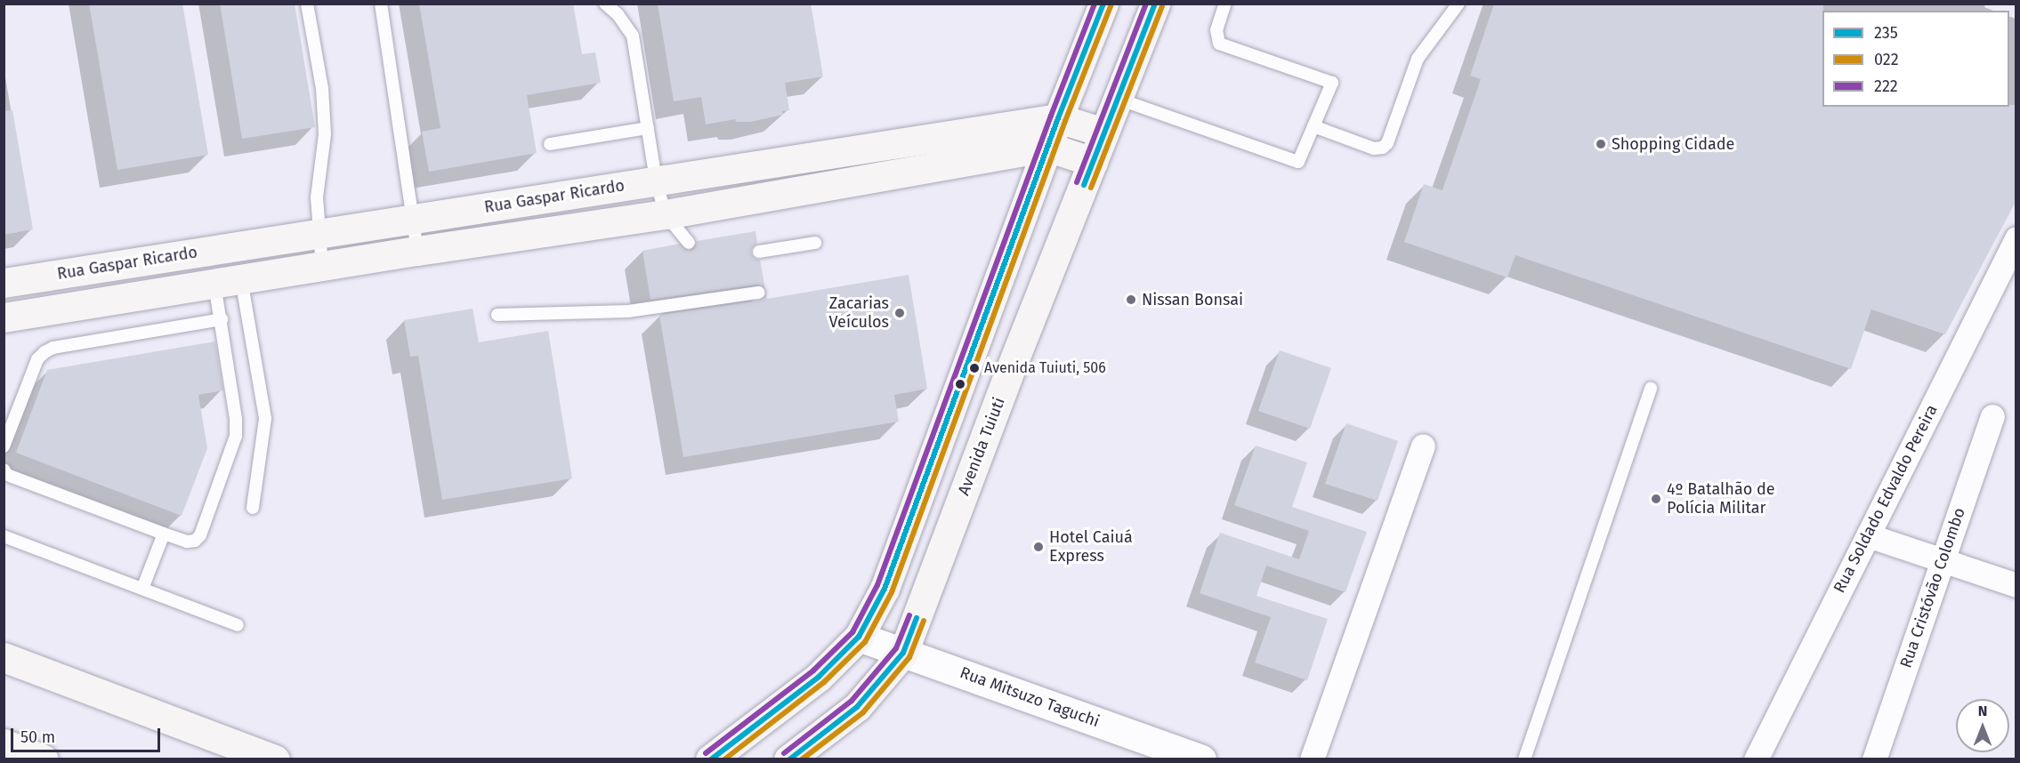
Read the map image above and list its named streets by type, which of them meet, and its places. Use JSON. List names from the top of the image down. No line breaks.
{"streets":{"main road":["Rua Gaspar Ricardo","Avenida Tuiuti"],"street":["Rua Soldado Edvaldo Pereira","Rua Cristóvão Colombo","Rua Mitsuzo Taguchi"]},"crossings":[["Rua Gaspar Ricardo","Avenida Tuiuti"],["Avenida Tuiuti","Rua Mitsuzo Taguchi"]],"places":["Shopping Cidade","Nissan Bonsai","Zacarias Veículos","Avenida Tuiuti, 506","4º Batalhão de Polícia Militar","Hotel Caiuá Express"],"lines":["transit line 235","transit line 222","transit line 022"],"legend":["235","022","222"],"scale_bar":"50 m","north":"top"}
